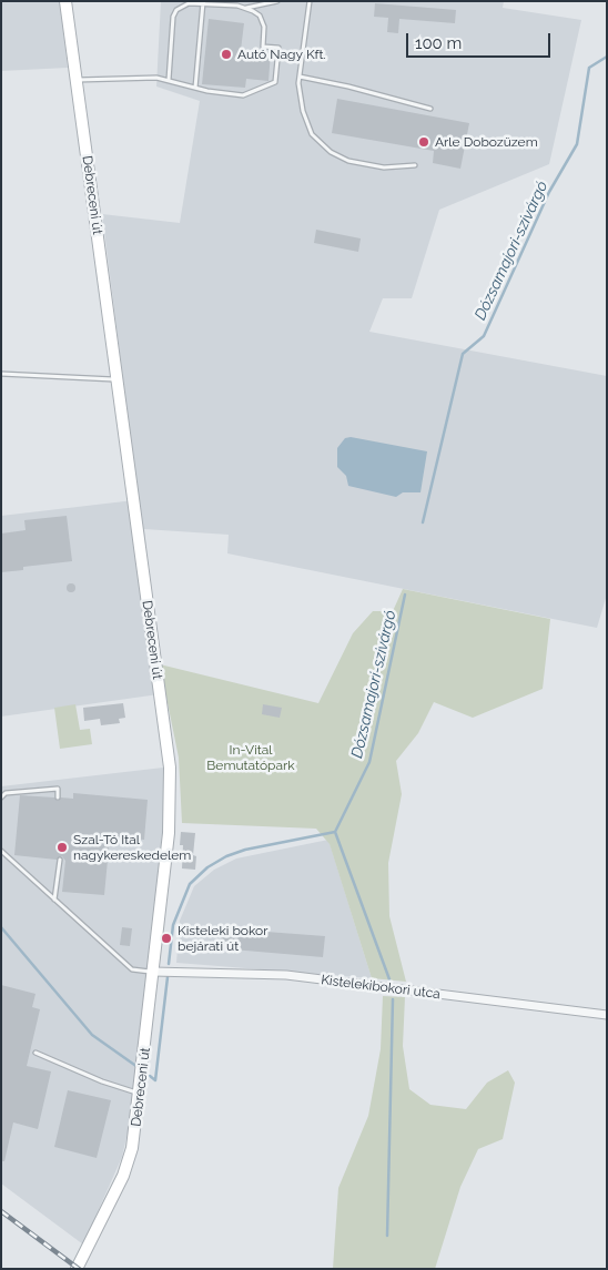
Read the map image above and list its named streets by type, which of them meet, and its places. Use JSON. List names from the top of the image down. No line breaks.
{"streets":{"street":["Debreceni út","Kistelekibokori utca"]},"crossings":[["Debreceni út","Kistelekibokori utca"]],"water":["Dózsamajori-szivárgó"],"parks":["In-Vital Bemutatópark"],"places":["Autó Nagy Kft.","Arle Dobozüzem","Szal-Tó Ital nagykereskedelem","Kisteleki bokor bejárati út"],"scale_bar":"100 m"}
